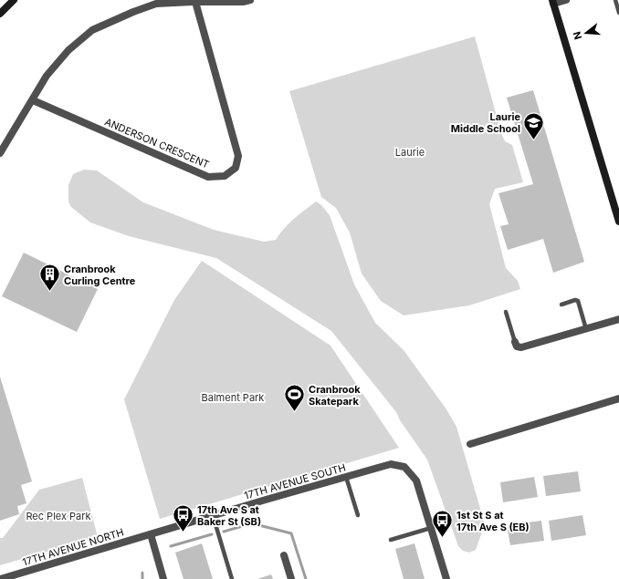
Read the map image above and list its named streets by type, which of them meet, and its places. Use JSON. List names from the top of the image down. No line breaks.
{"streets":{"street":["ANDERSON CRESCENT","17TH AVENUE SOUTH","17TH AVENUE NORTH"]},"crossings":[["17TH AVENUE SOUTH","17TH AVENUE NORTH"]],"parks":["Laurie","Balment Park","Rec Plex Park"],"places":{"school or university":["Laurie Middle School"],"building":["Cranbrook Curling Centre"],"sports":["Cranbrook Skatepark"],"bus stop":["17th Ave S at Baker St (SB)","1st St S at 17th Ave S (EB)"]},"north":"left"}
